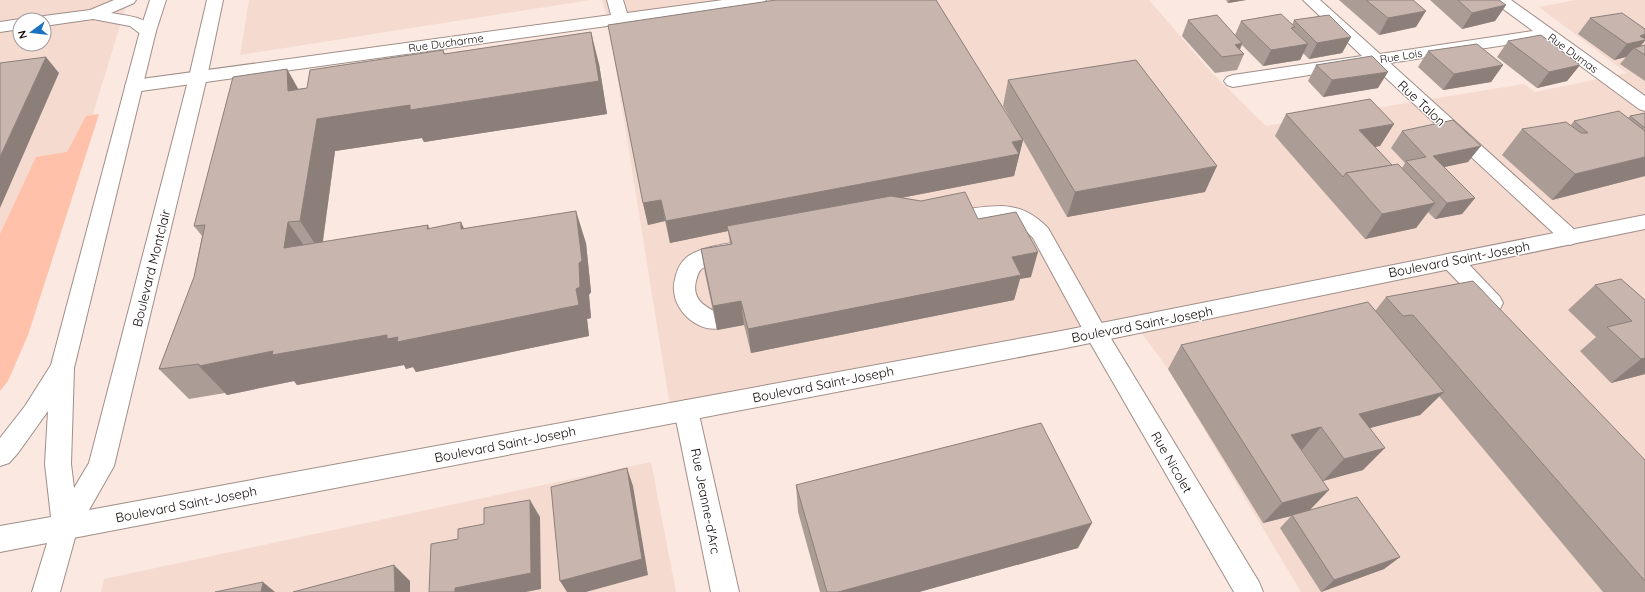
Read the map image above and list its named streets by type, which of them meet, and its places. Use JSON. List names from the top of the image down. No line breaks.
{"streets":{"main road":["Rue Ducharme","Rue Dumas","Rue Lois","Rue Talon","Boulevard Saint-Joseph","Boulevard Montclair","Rue Nicolet","Rue Jeanne-d'Arc"]},"crossings":[["Rue Ducharme","Boulevard Montclair"],["Rue Dumas","Rue Lois"],["Rue Lois","Rue Talon"],["Rue Talon","Boulevard Saint-Joseph"],["Boulevard Saint-Joseph","Boulevard Montclair"],["Boulevard Saint-Joseph","Rue Nicolet"],["Boulevard Saint-Joseph","Rue Jeanne-d'Arc"]],"north":"left"}
